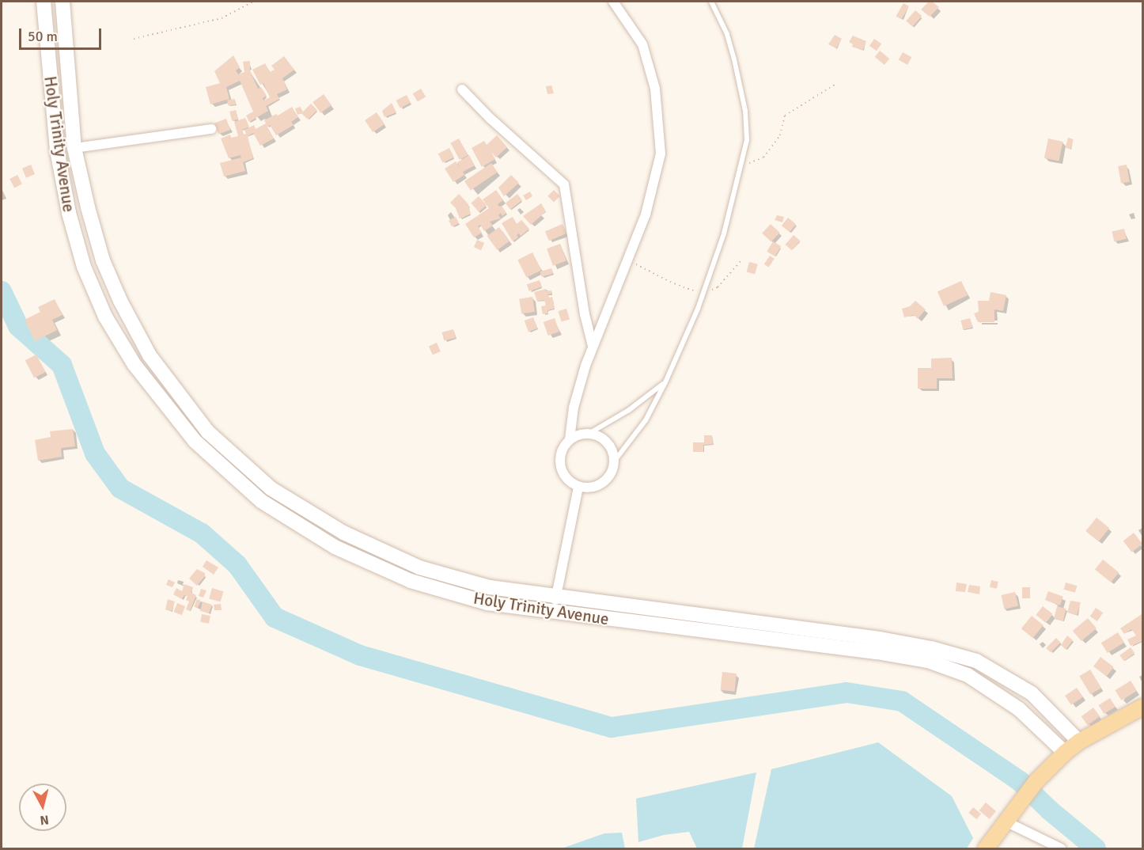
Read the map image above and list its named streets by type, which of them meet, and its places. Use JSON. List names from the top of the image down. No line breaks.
{"streets":{"main road":["Holy Trinity Avenue"]},"scale_bar":"50 m","north":"bottom"}
